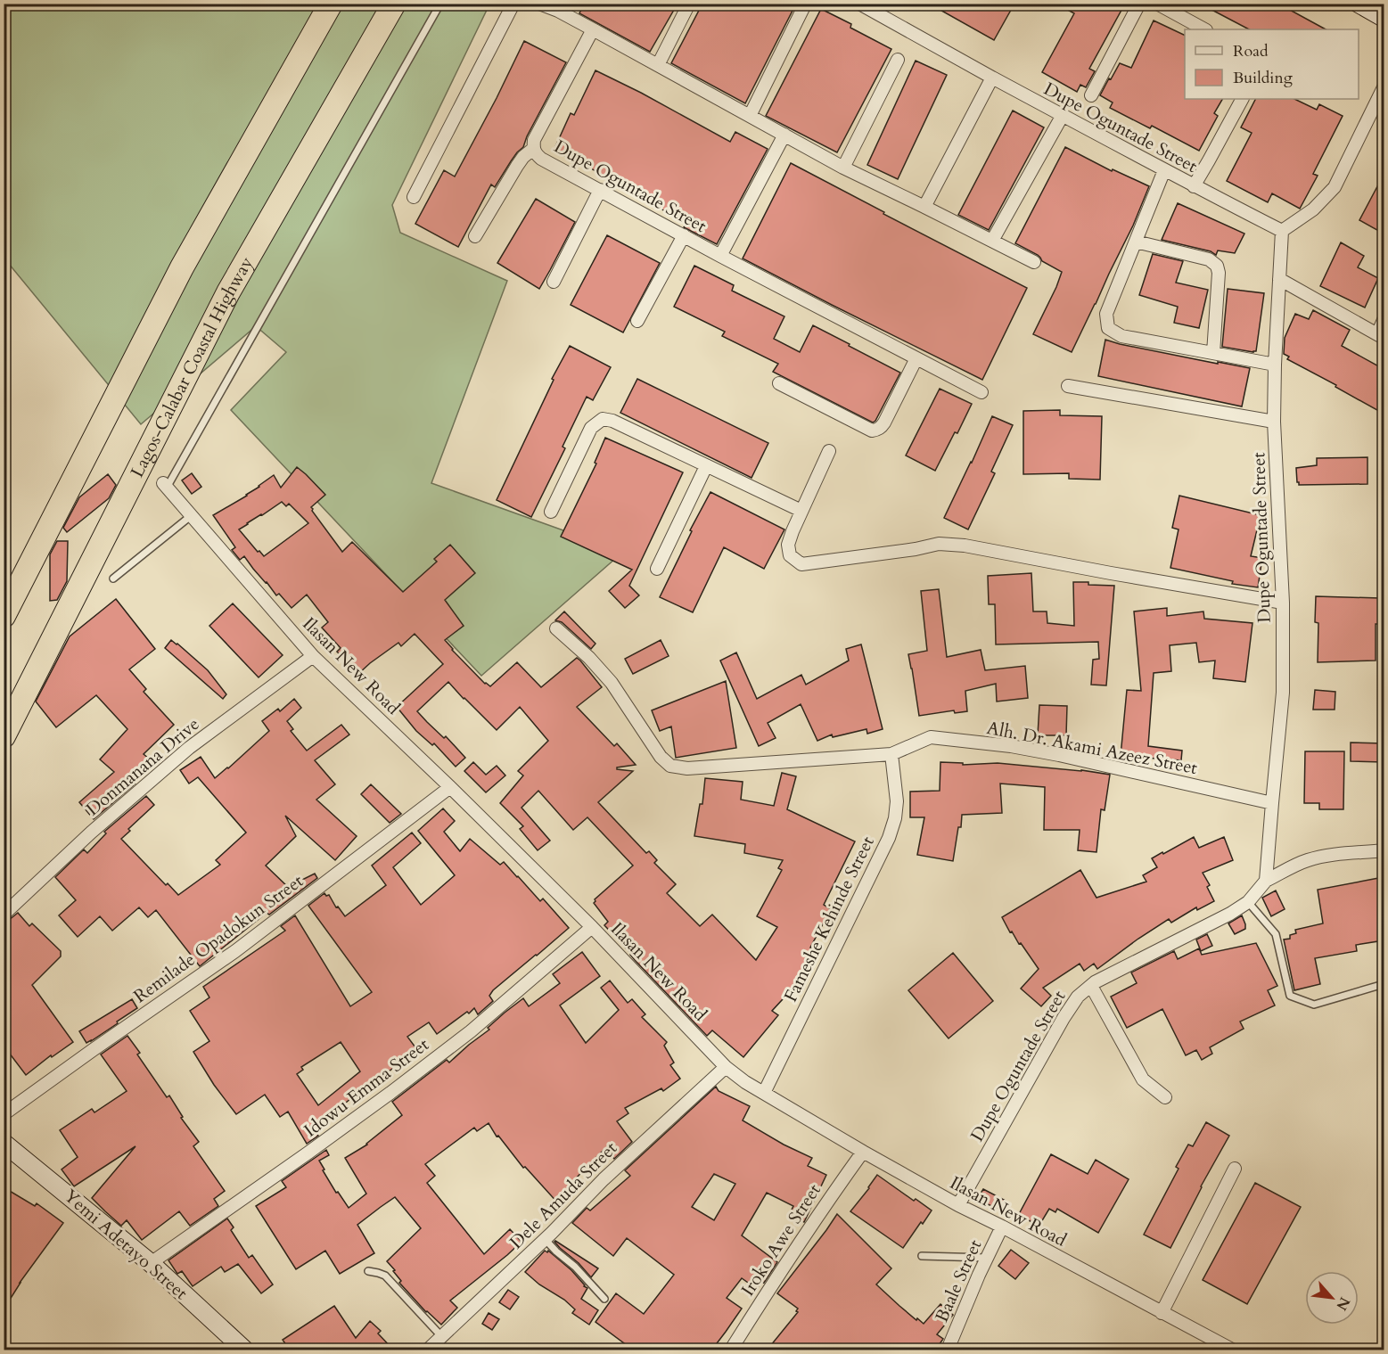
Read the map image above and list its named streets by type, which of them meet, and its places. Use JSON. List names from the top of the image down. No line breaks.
{"streets":{"highway":["Lagos-Calabar Coastal Highway"],"street":["Dupe Oguntade Street","Ilasan New Road","Alh. Dr. Akami Azeez Street","Donmanana Drive","Fameshe Kehinde Street","Remilade Opadokun Street","Idowu Emma Street","Dele Amuda Street","Iroko Awe Street","Yemi Adetayo Street","Baale Street"]},"crossings":[["Dupe Oguntade Street","Ilasan New Road"],["Dupe Oguntade Street","Alh. Dr. Akami Azeez Street"],["Ilasan New Road","Donmanana Drive"],["Ilasan New Road","Fameshe Kehinde Street"],["Ilasan New Road","Remilade Opadokun Street"],["Ilasan New Road","Idowu Emma Street"],["Ilasan New Road","Dele Amuda Street"],["Ilasan New Road","Iroko Awe Street"],["Ilasan New Road","Baale Street"],["Alh. Dr. Akami Azeez Street","Fameshe Kehinde Street"],["Idowu Emma Street","Yemi Adetayo Street"]],"legend":["Road","Building"],"north":"bottom right"}
